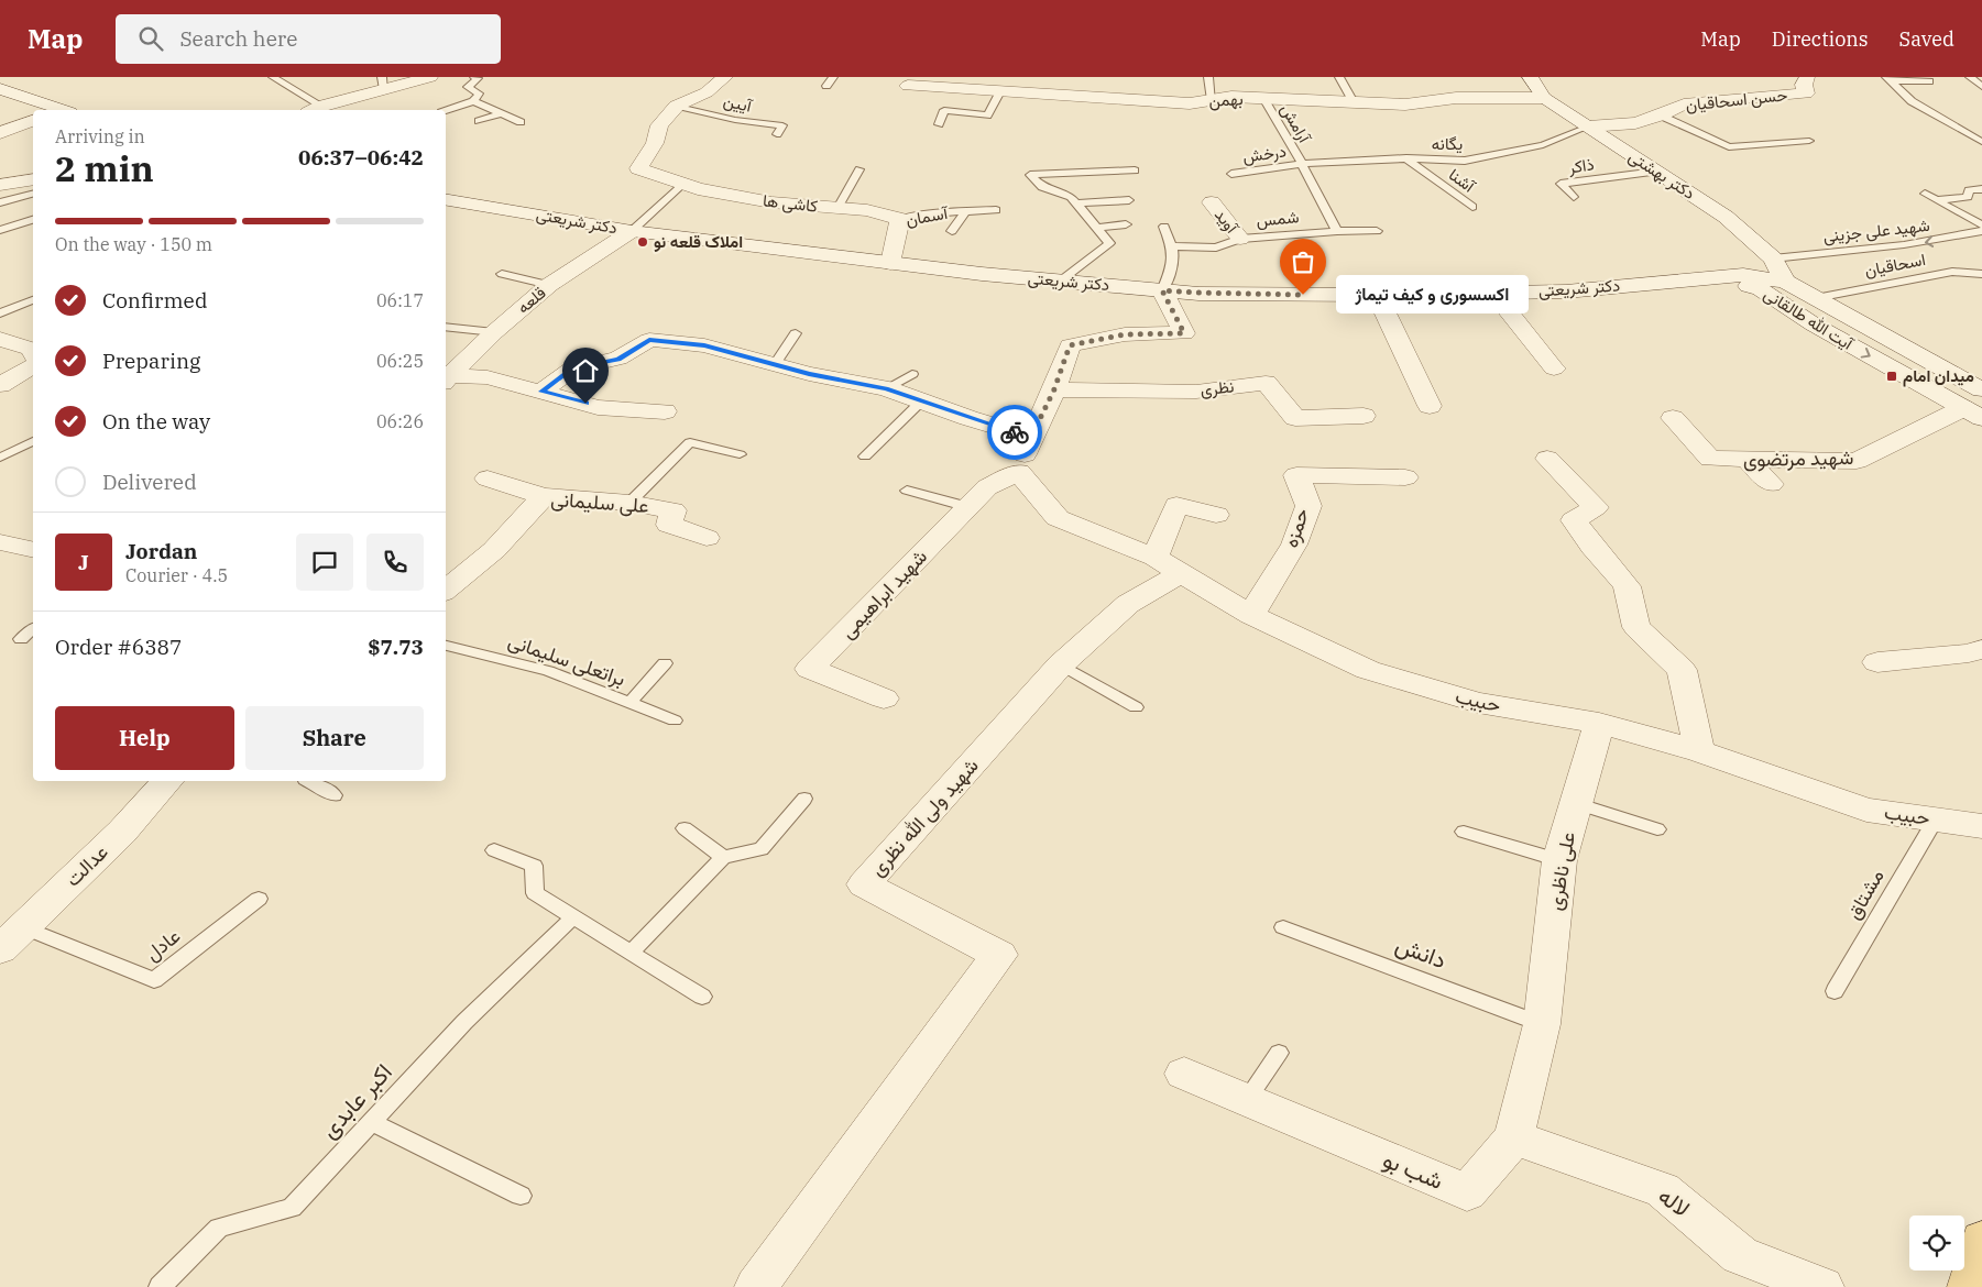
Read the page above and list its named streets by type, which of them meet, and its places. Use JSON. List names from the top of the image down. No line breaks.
{"streets":{"street":["بهمن","حسن اسحاقیان","دکتر بهشتی","کاشی ها","آسمان","دکتر شریعتی","آوید","قلعه","آیت الله طالقانی","نظری","شهید مرتضوی","علی سلیمانی","حمزه","شهید ابراهیمی","حبیب","شهید ولی الله نظری","عدالت","علی ناظری","شب بو","لاله"],"lane":["آیین","آرامش","یگانه","درخش","ذاکر","آشنا","شمس","شهید علی جزینی","اسحاقیان","براتعلی سلیمانی","مشتاق","عادل","دانش","اکبر عابدی"]},"crossings":[["بهمن","آرامش"],["بهمن","دکتر بهشتی"],["حسن اسحاقیان","یگانه"],["حسن اسحاقیان","دکتر بهشتی"],["آیین","کاشی ها"],["آرامش","یگانه"],["آرامش","درخش"],["آرامش","شمس"],["یگانه","درخش"],["یگانه","دکتر بهشتی"],["یگانه","آشنا"],["یگانه","شمس"],["درخش","شمس"],["ذاکر","دکتر بهشتی"],["دکتر بهشتی","شهید علی جزینی"],["دکتر بهشتی","آیت الله طالقانی"],["کاشی ها","آسمان"],["آسمان","دکتر شریعتی"],["شمس","آوید"],["دکتر شریعتی","قلعه"],["دکتر شریعتی","آیت الله طالقانی"],["اسحاقیان","آیت الله طالقانی"],["آیت الله طالقانی","شهید مرتضوی"],["حمزه","حبیب"],["شهید ابراهیمی","حبیب"],["حبیب","شهید ولی الله نظری"],["حبیب","علی ناظری"],["حبیب","مشتاق"],["عدالت","عادل"],["علی ناظری","دانش"],["علی ناظری","شب بو"],["دانش","شب بو"],["شب بو","لاله"]],"one_way":["شهید علی جزینی"],"places":{"other":["املاک قلعه نو","اکسسوری و کیف تیماژ"],"transit":["میدان امام"]},"page":{"header":"Map","search":"Search here","nav":["Map","Directions","Saved"],"heading":["2 min","Arriving in","06:37–06:42"],"panel":["Jordan","Courier · 4.5","Order #6387","$7.73"],"bar":"On the way · 150 m","list":[["Confirmed","06:17"],["Preparing","06:25"],["On the way","06:26"],"Delivered"],"bubble":"اکسسوری و کیف تیماژ","round":"J","buttons":["Help","Share"]}}
